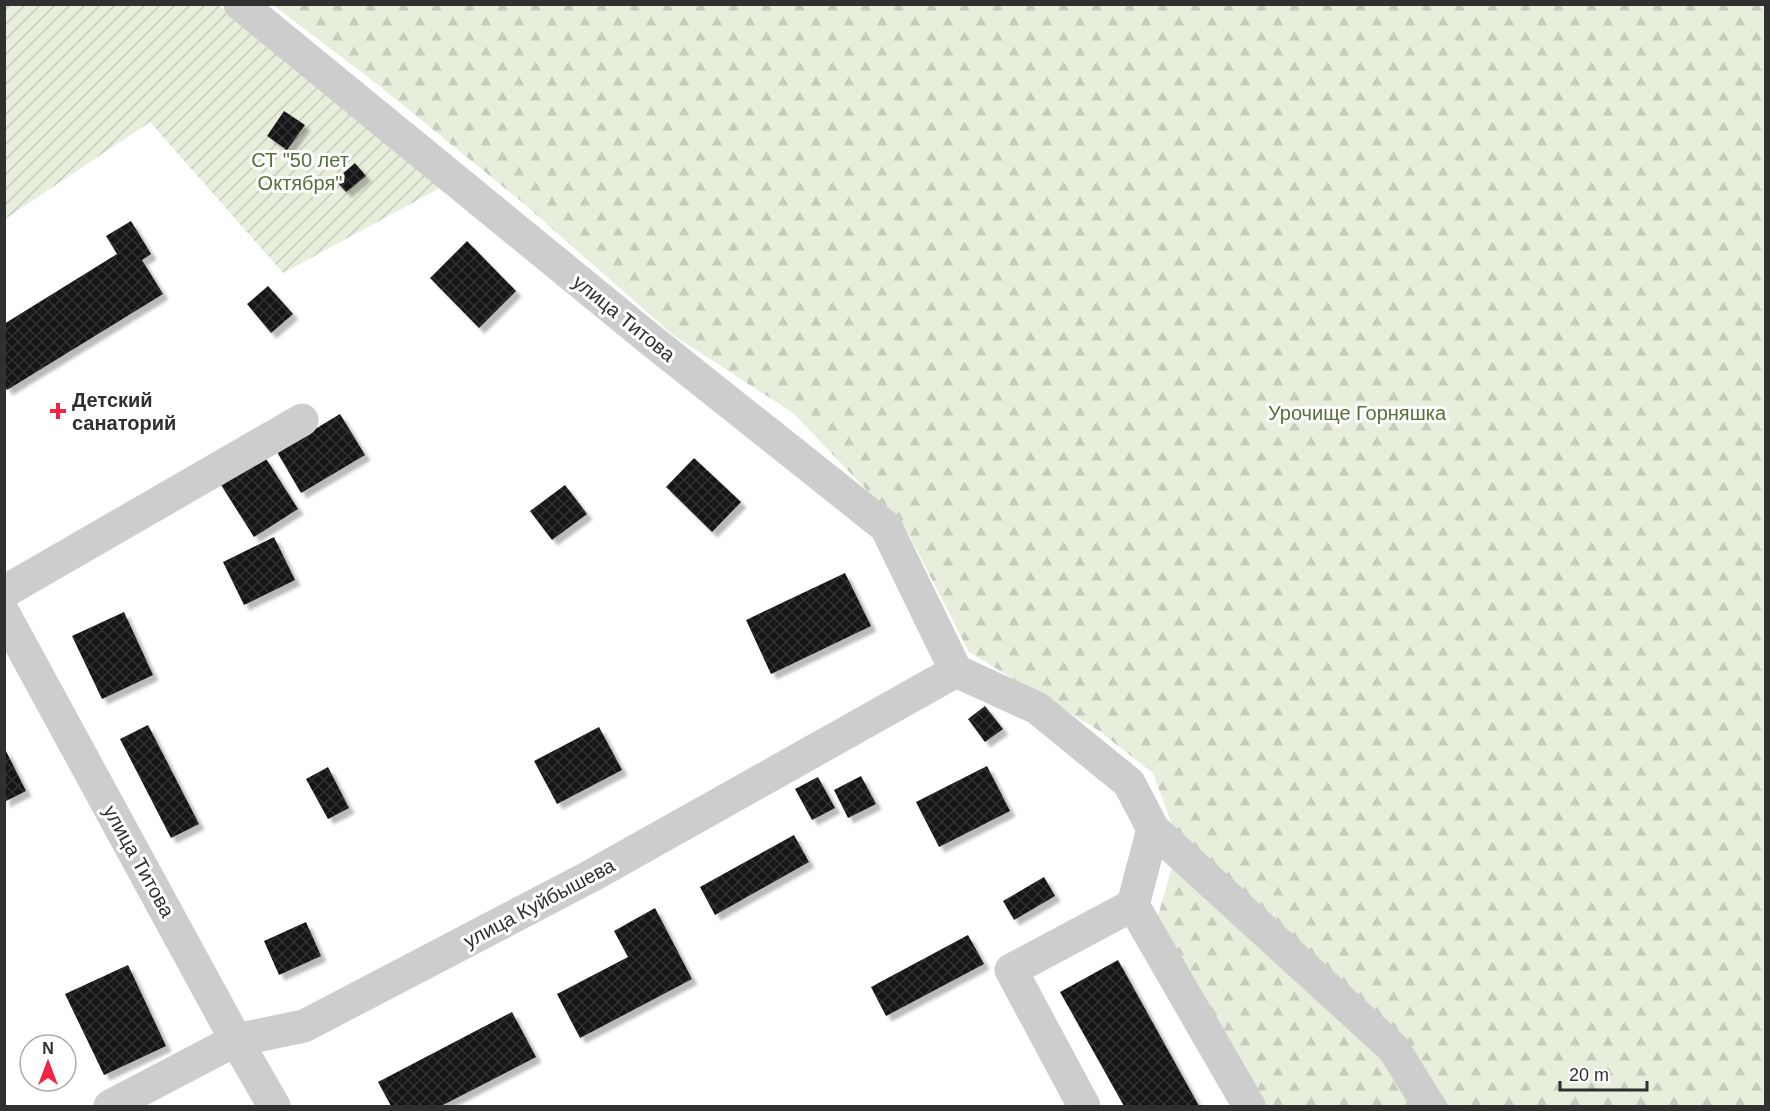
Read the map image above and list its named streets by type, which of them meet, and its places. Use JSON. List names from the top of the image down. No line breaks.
{"streets":{"street":["улица Титова","улица Куйбышева"]},"crossings":[["улица Титова","улица Куйбышева"]],"parks":["СТ \"50 лет Октября\"","Урочище Горняшка"],"places":{"health":["Детский санаторий"]},"scale_bar":"20 m","north":"top"}
